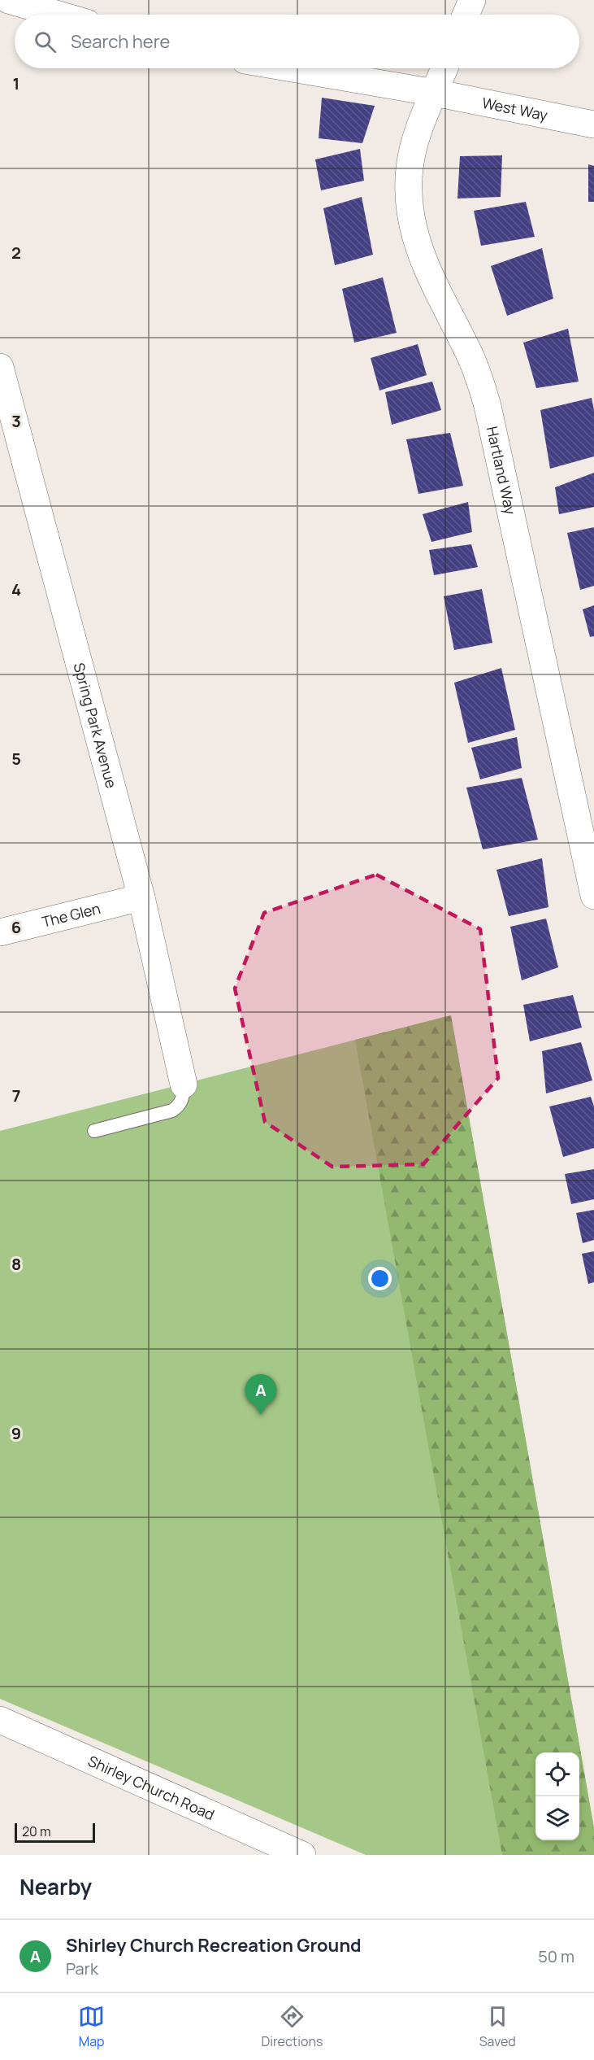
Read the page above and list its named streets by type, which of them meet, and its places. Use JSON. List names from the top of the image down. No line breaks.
{"streets":{"street":["West Way","Hartland Way","Spring Park Avenue","The Glen","Shirley Church Road"]},"crossings":[["West Way","Hartland Way"],["Spring Park Avenue","The Glen"]],"scale_bar":"20 m","page":{"search":"Search here","pins":"A","scale":"20 m","heading":"Nearby","list":[{"mark":"A","name":"Shirley Church Recreation Ground","note":"Park","value":"50 m"}],"nav":["Map","Directions","Saved"]},"grid":{"rows":["1","2","3","4","5","6","7","8","9"]}}
